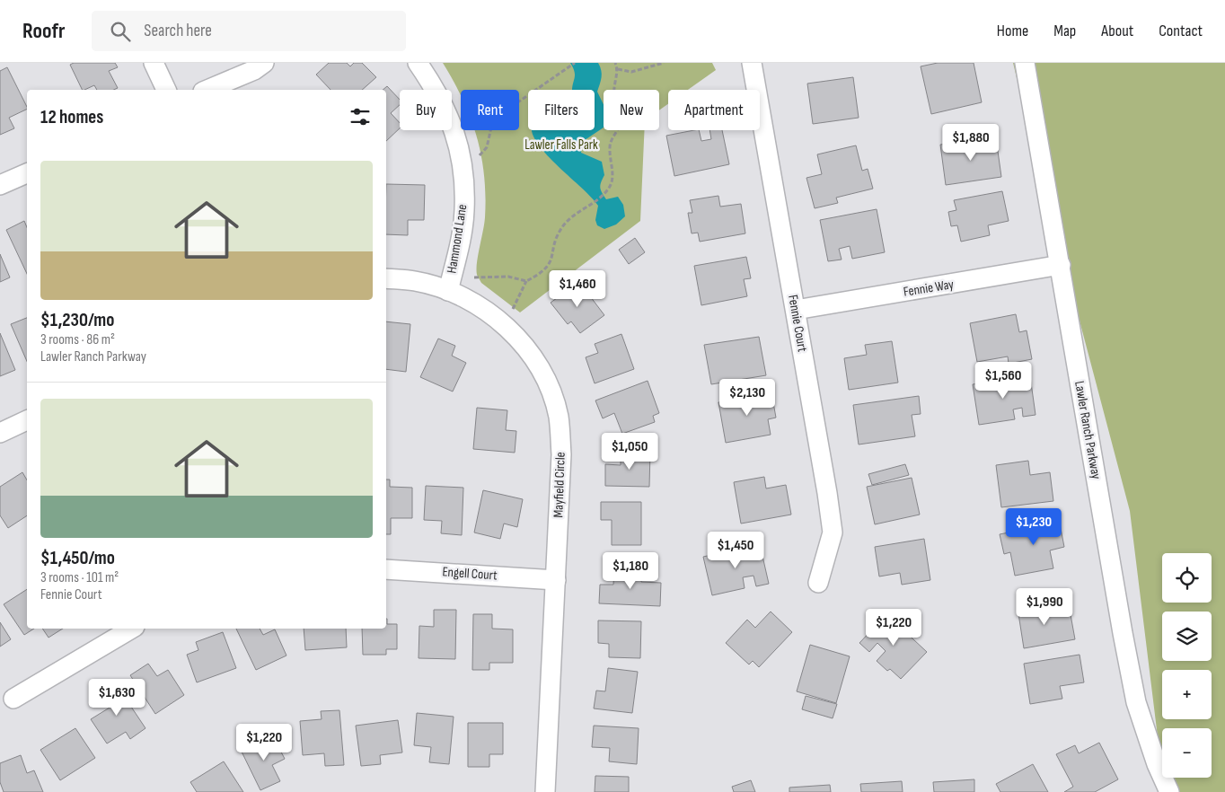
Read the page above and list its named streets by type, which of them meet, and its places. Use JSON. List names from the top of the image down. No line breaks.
{"streets":{"street":["Hammond Lane","Fennie Way","Fennie Court","Lawler Ranch Parkway","Mayfield Circle","Engell Court"]},"crossings":[["Hammond Lane","Mayfield Circle"],["Fennie Way","Fennie Court"],["Fennie Way","Lawler Ranch Parkway"],["Mayfield Circle","Engell Court"]],"parks":["Lawler Falls Park"],"page":{"header":"Roofr","search":"Search here","nav":["Home","Map","About","Contact"],"chip":["Buy","Rent","Filters","New","Apartment"],"heading":"12 homes","price":["$1,880","$1,460","$1,560","$2,130","$1,050","$1,230","$1,450","$1,180","$1,990","$1,220","$1,630","$1,220"],"list":[{"name":"$1,230/mo","note":"3 rooms · 86 m² · Lawler Ranch Parkway"},{"name":"$1,450/mo","note":"3 rooms · 101 m² · Fennie Court"}],"map_buttons":["+","−"]}}
